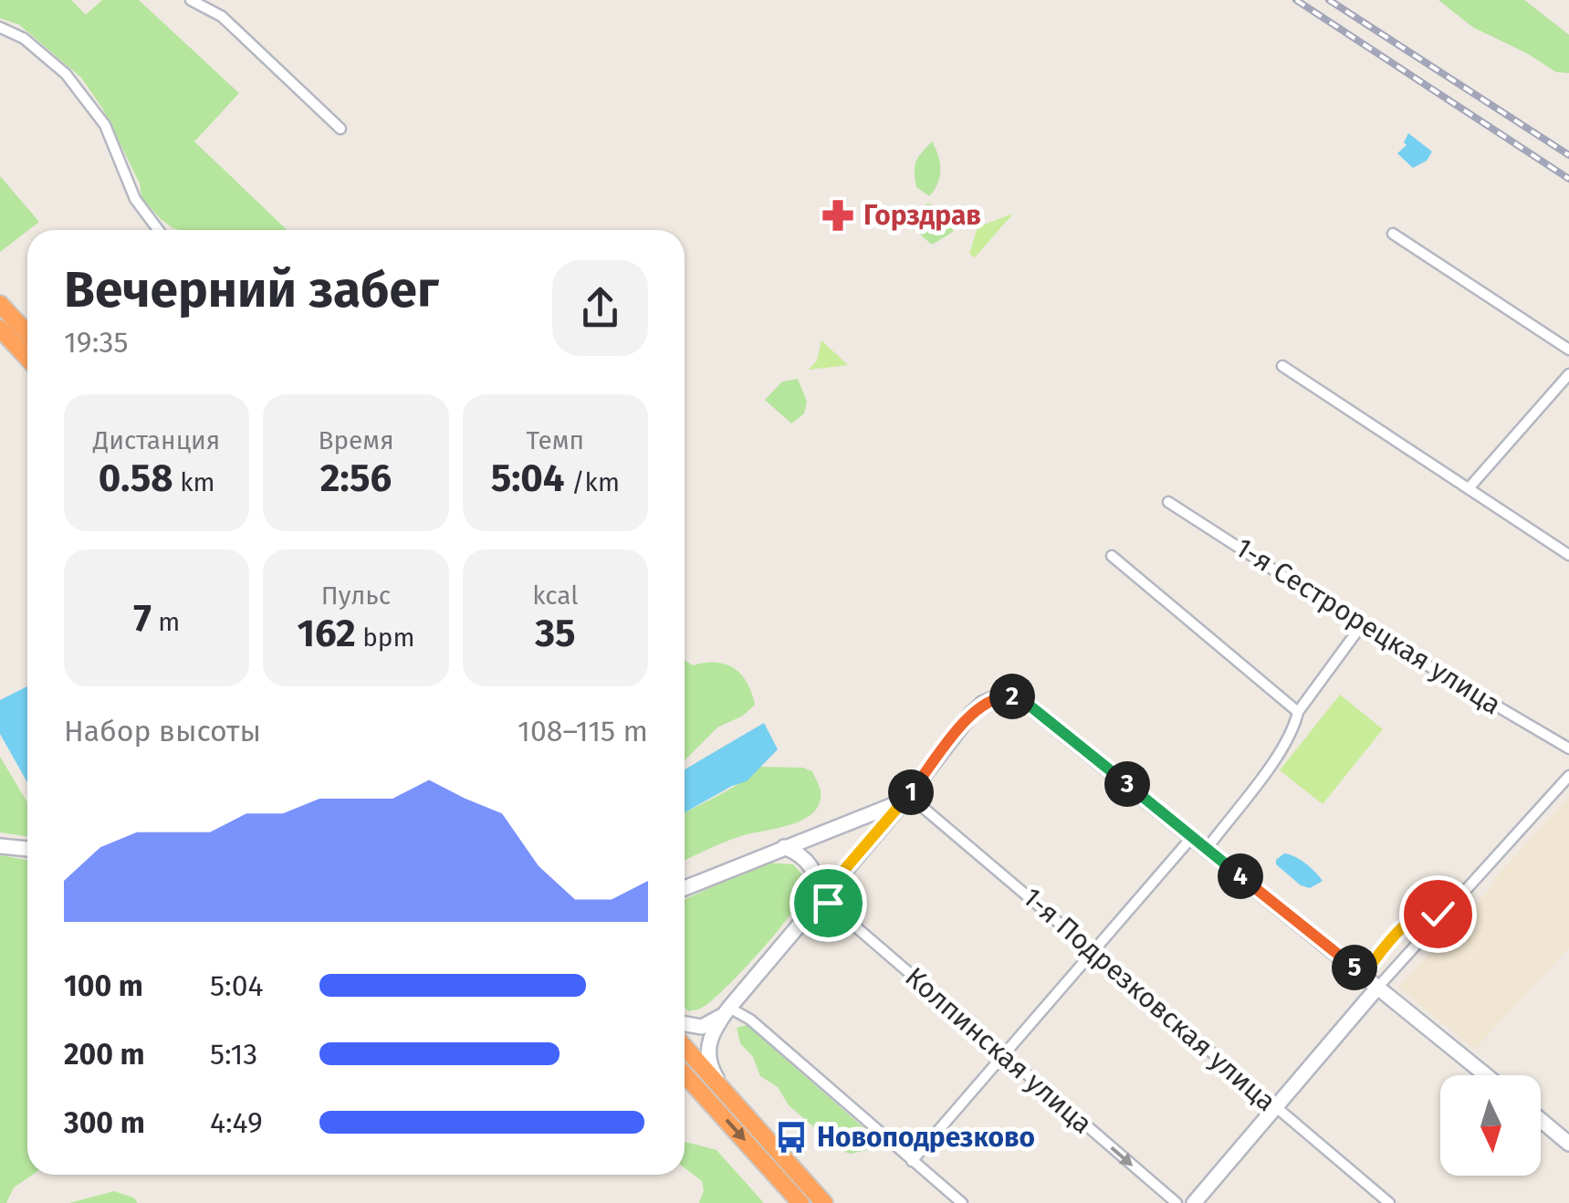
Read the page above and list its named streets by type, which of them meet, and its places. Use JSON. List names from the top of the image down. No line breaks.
{"streets":{"street":["1-я Сестрорецкая улица","1-я Подрезковская улица","Колпинская улица"]},"one_way":["Колпинская улица"],"places":{"pharmacy":["Горздрав"],"bus stop":["Новоподрезково"]},"north":"bottom","page":{"heading":["Вечерний забег","19:35"],"stats":[["Дистанция","0.58 km"],["Время","2:56"],["Темп","5:04 /km"],["7 m"],["Пульс","162 bpm"],["kcal","35"]],"pins":["2","3","1","4","5"],"chart":["Набор высоты","108–115 m"],"list":[{"name":"100 m","note":"5:04"},{"name":"200 m","note":"5:13"},{"name":"300 m","note":"4:49"}]}}
